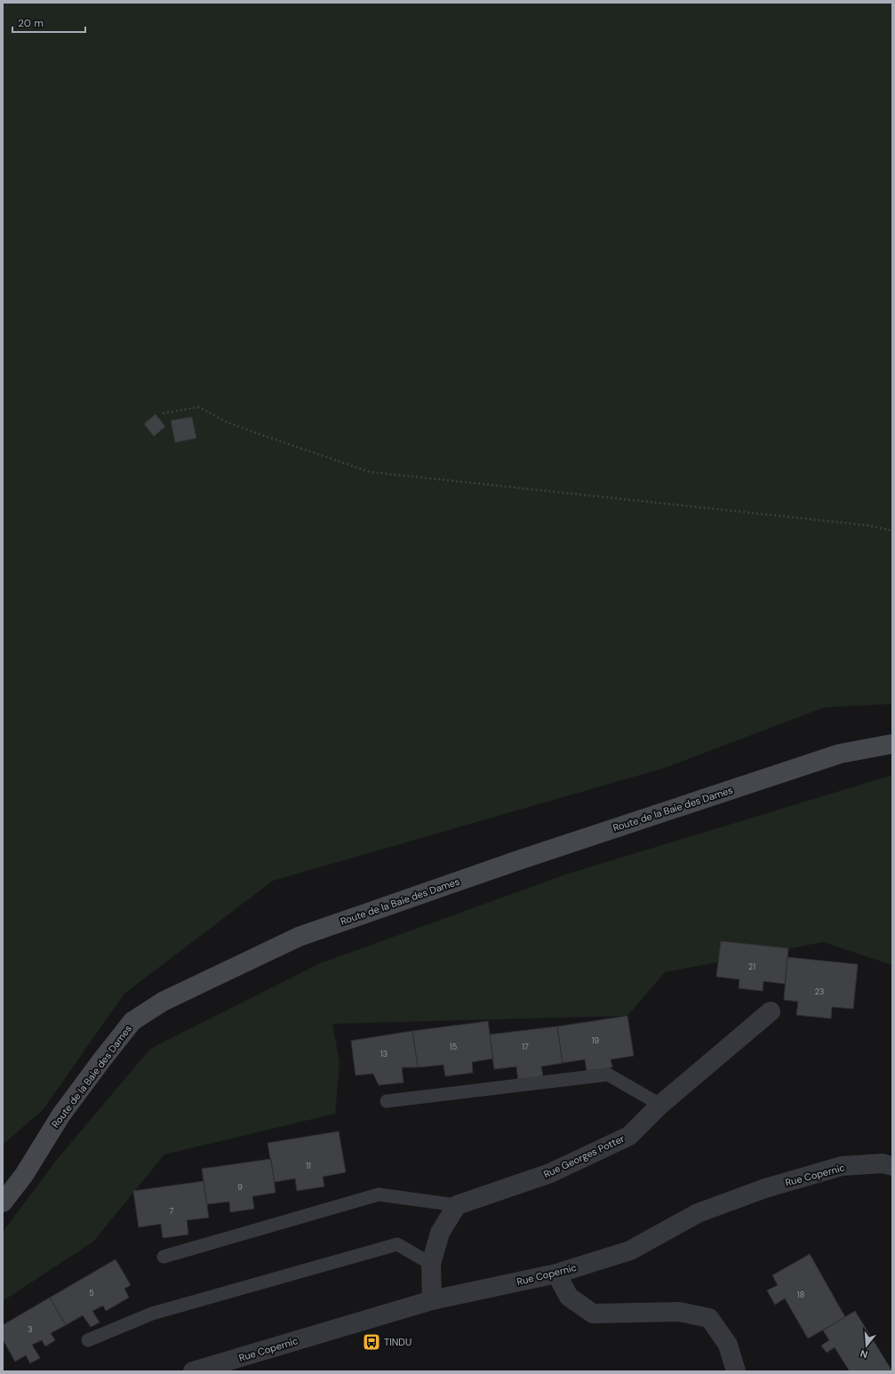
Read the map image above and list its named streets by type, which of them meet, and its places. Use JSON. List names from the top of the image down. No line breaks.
{"streets":{"main road":["Route de la Baie des Dames"],"street":["Rue Georges Potter","Rue Copernic"]},"places":{"bus stop":["TINDU"]},"house_numbers":["21","23","19","15","17","13","11","9","7","5","18","3"],"scale_bar":"20 m","north":"bottom"}
